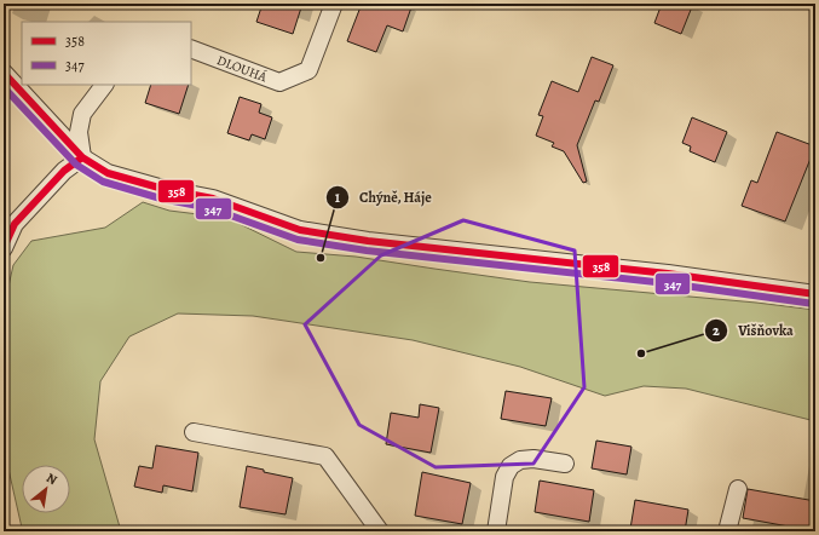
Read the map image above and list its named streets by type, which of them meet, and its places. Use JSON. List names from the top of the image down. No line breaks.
{"streets":{"street":["DLOUHÁ"]},"places":["Chýně, Háje","Višňovka"],"lines":["transit line 358","transit line 347"],"legend":["358","347"],"north":"top right"}
